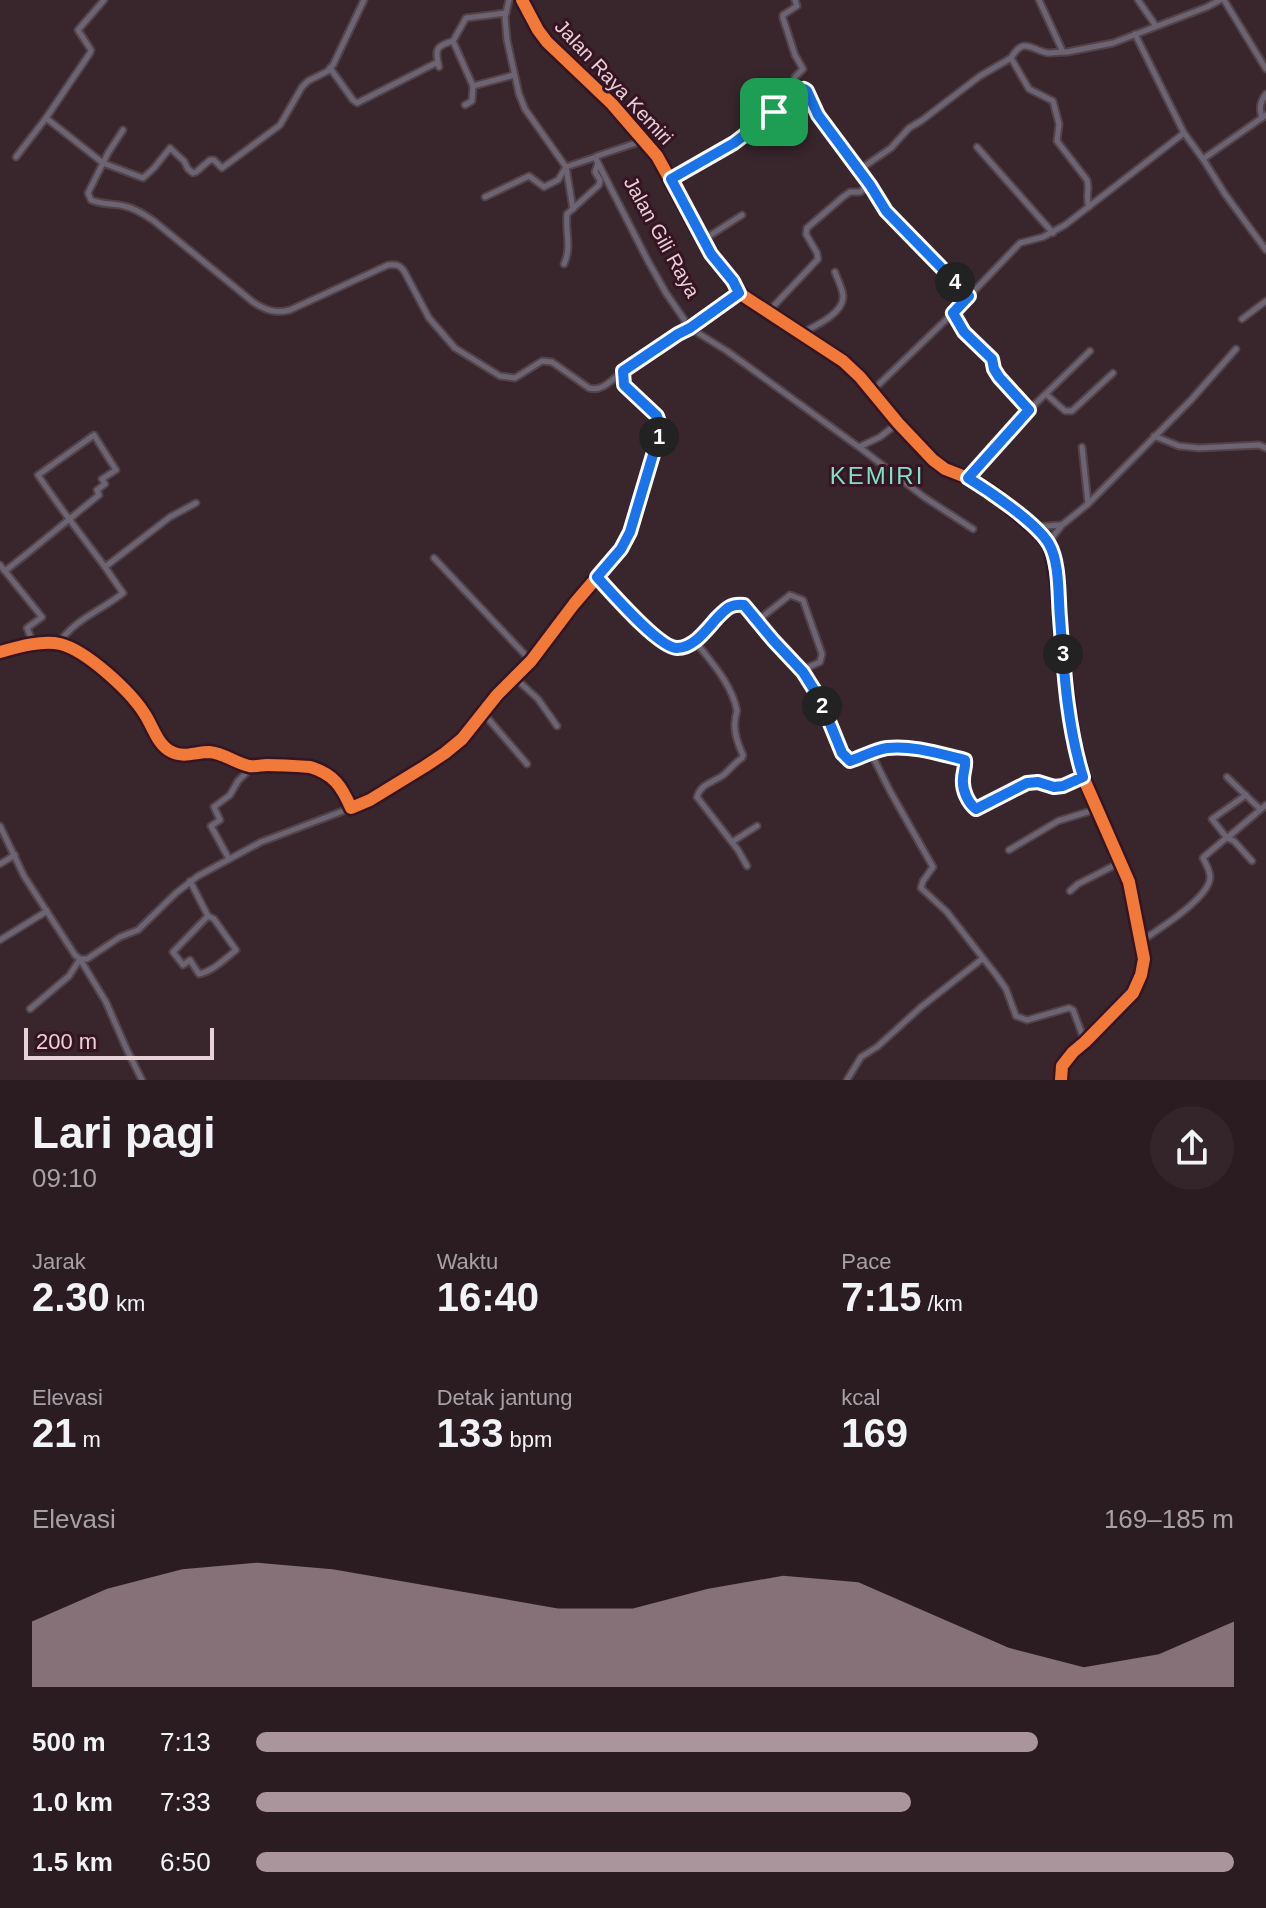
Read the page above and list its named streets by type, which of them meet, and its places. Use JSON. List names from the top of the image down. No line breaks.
{"streets":{"street":["Jalan Raya Kemiri","Jalan Gili Raya"]},"crossings":[["Jalan Raya Kemiri","Jalan Gili Raya"]],"districts":["KEMIRI"],"scale_bar":"200 m","page":{"pins":["4","1","3","2"],"scale":"200 m","heading":["Lari pagi","09:10"],"stats":[["Jarak","2.30 km"],["Waktu","16:40"],["Pace","7:15 /km"],["Elevasi","21 m"],["Detak jantung","133 bpm"],["kcal","169"]],"chart":["Elevasi","169–185 m"],"list":[{"name":"500 m","note":"7:13"},{"name":"1.0 km","note":"7:33"},{"name":"1.5 km","note":"6:50"}]}}
